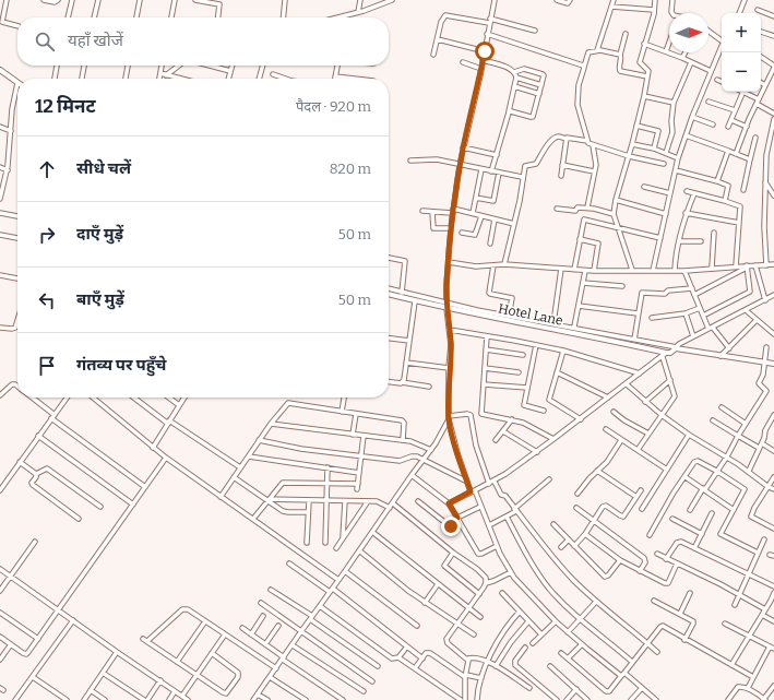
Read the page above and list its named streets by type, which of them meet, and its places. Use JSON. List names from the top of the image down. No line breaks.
{"streets":{"street":["Hotel Lane"]},"north":"right","page":{"map_buttons":["+","−"],"search":"यहाँ खोजें","heading":["12 मिनट","पैदल · 920 m"],"list":[["सीधे चलें","820 m"],["दाएँ मुड़ें","50 m"],["बाएँ मुड़ें","50 m"],"गंतव्य पर पहुँचे"]}}
